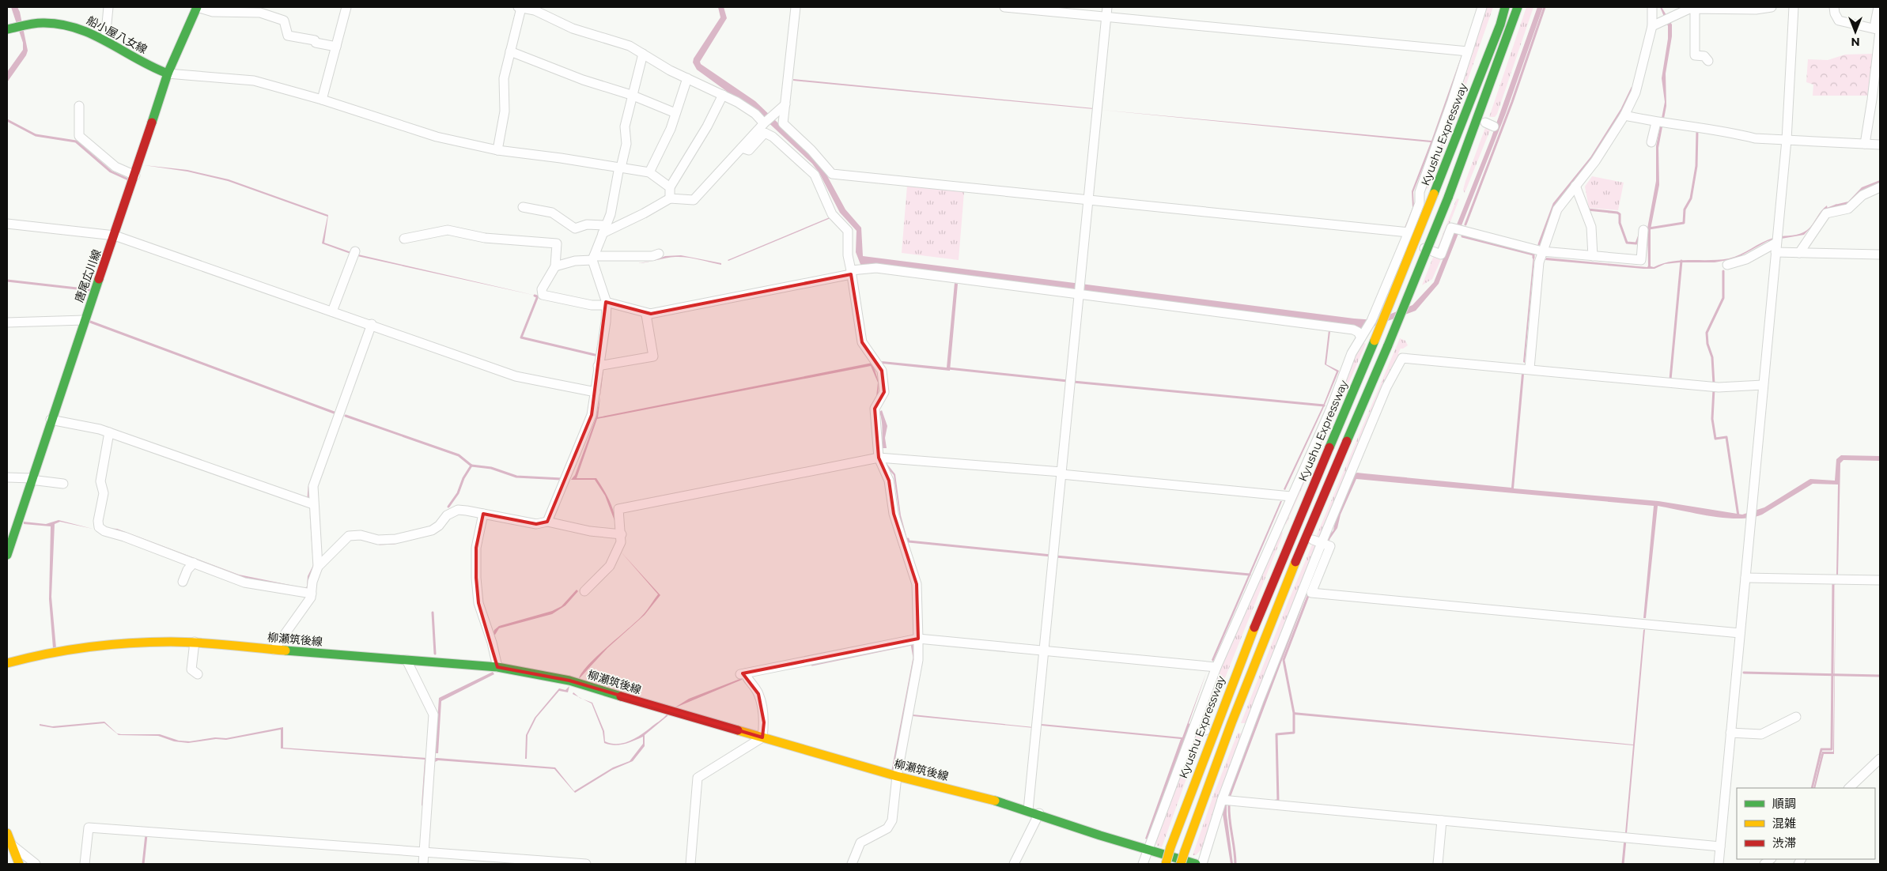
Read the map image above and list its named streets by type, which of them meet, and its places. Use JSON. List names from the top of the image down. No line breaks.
{"streets":{"main road":["船小屋八女線","Kyushu Expressway","唐尾広川線","柳瀬筑後線"]},"crossings":[["船小屋八女線","唐尾広川線"]],"legend":["順調","混雑","渋滞"],"north":"bottom"}
